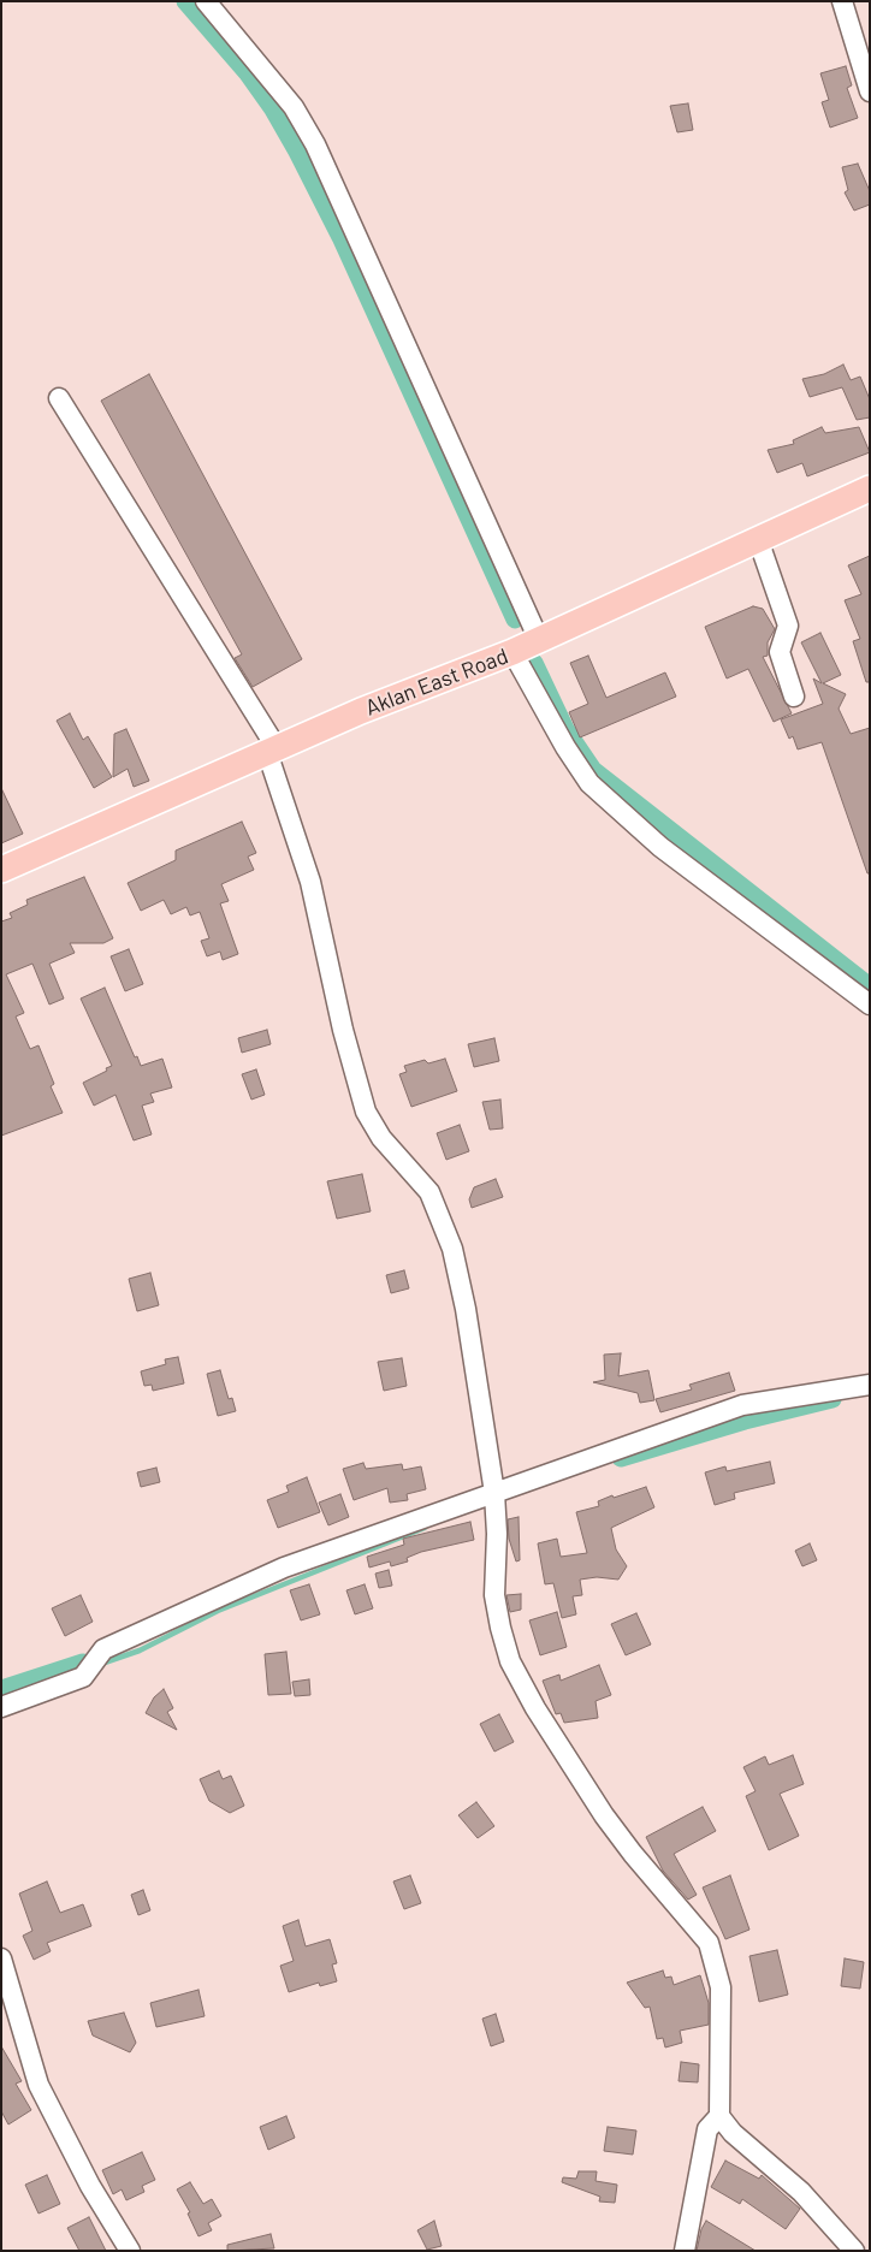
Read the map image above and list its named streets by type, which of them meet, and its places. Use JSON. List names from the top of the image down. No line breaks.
{"streets":{"main road":["Aklan East Road"]}}
